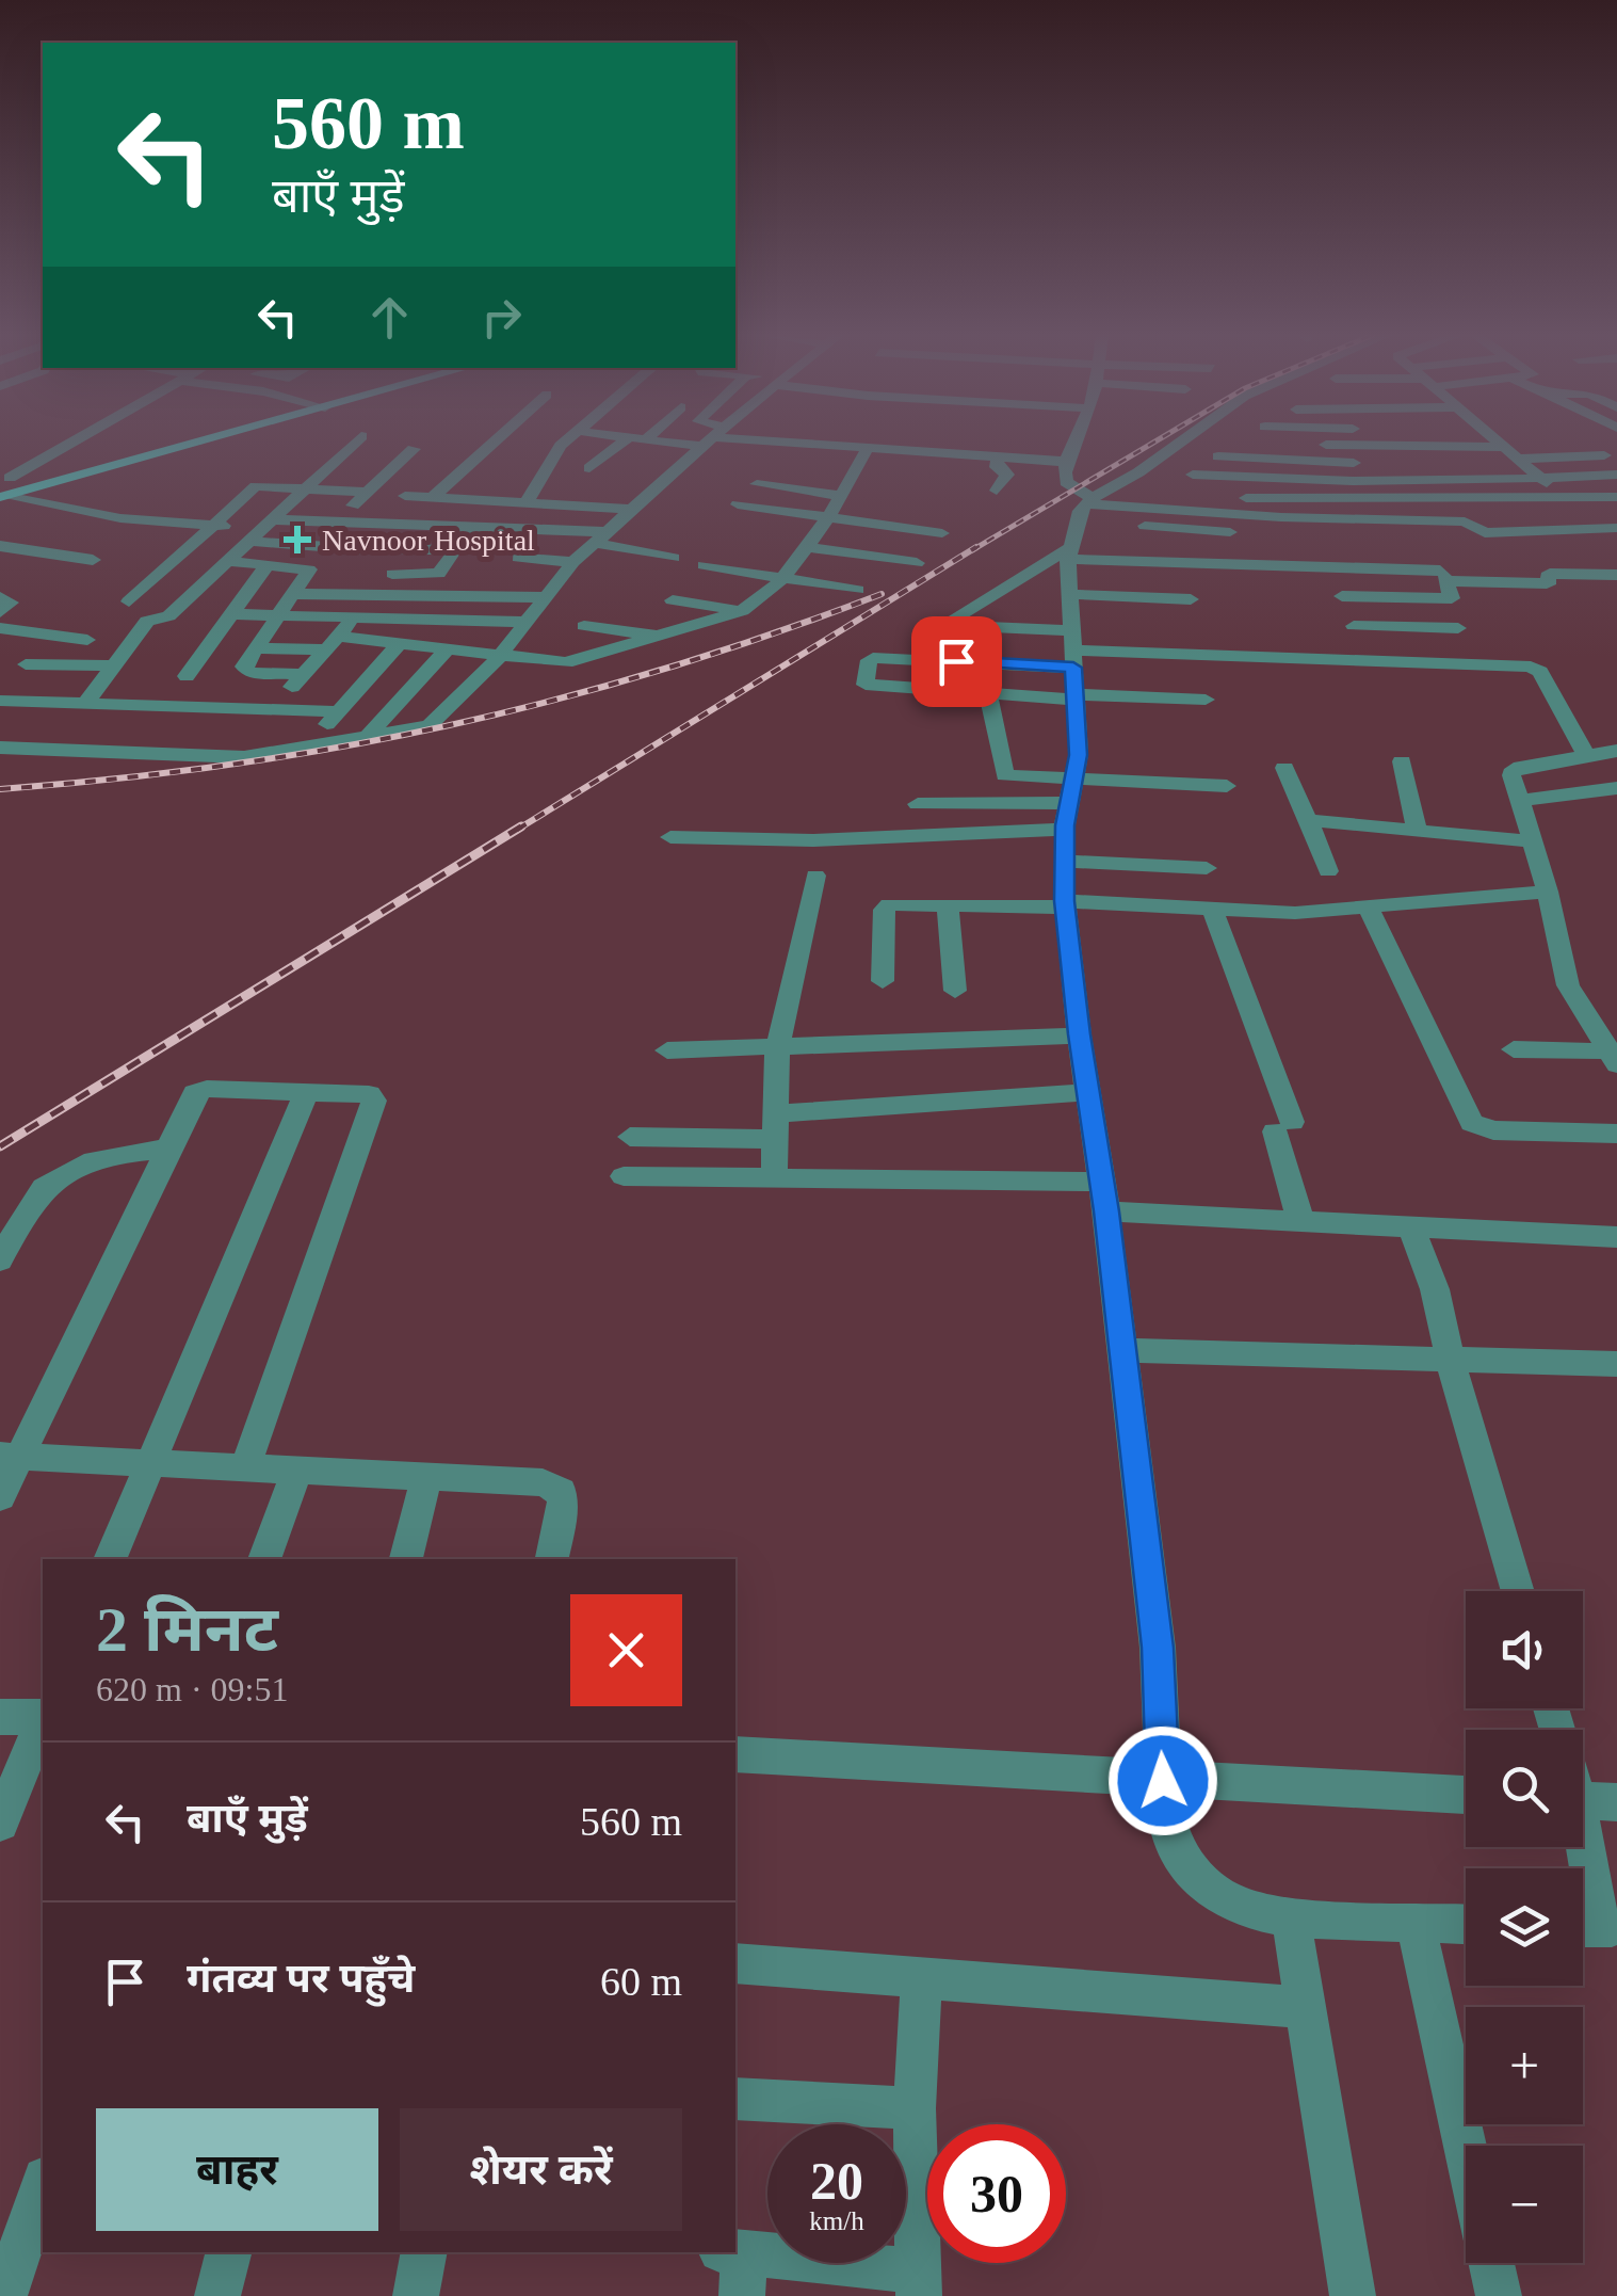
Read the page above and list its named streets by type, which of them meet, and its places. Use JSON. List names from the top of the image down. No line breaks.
{"places":{"health":["Navnoor Hospital"]},"page":{"turn":["560 m","बाएँ मुड़ें"],"heading":["2 मिनट","620 m · 09:51"],"map_buttons":["+","−"],"list":[{"name":"बाएँ मुड़ें","value":"560 m"},{"name":"गंतव्य पर पहुँचे","value":"60 m"}],"buttons":["बाहर","शेयर करें"],"speed":"20 km/h","limit":"30"}}
